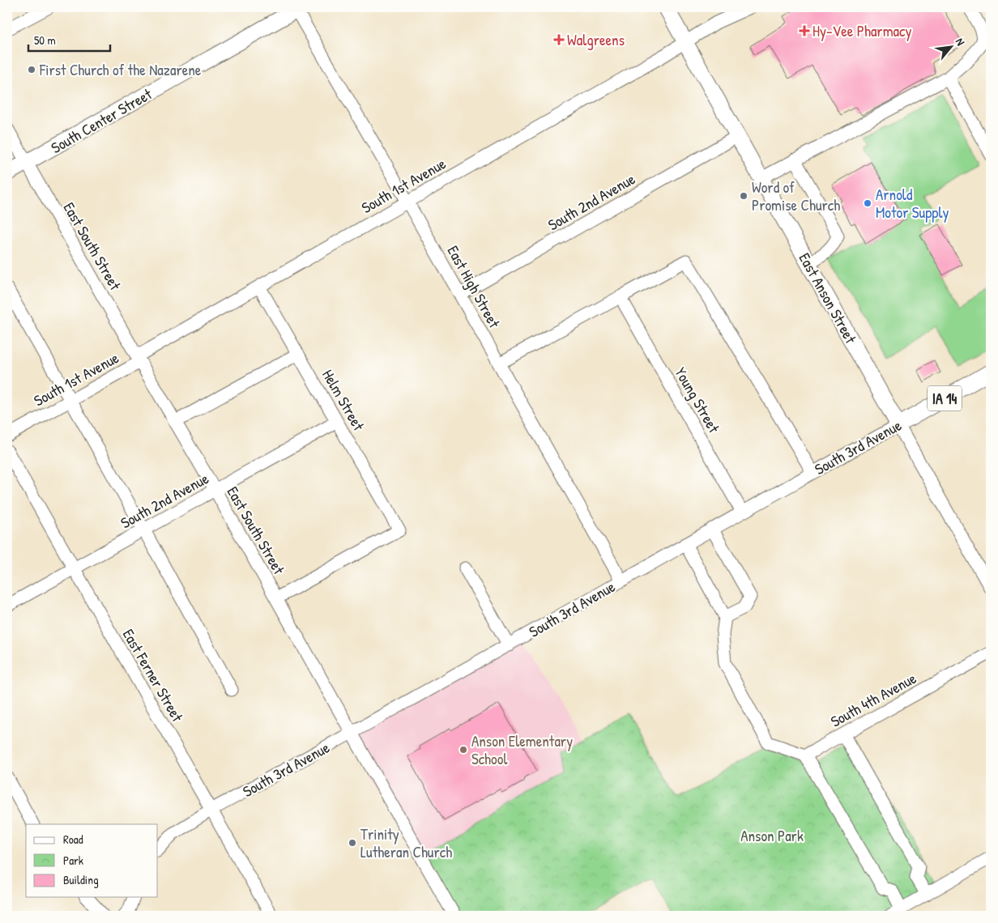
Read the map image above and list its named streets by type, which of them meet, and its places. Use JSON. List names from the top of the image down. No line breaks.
{"streets":{"main road":["South Center Street","East Anson Street","IA 14","South 3rd Avenue"],"street":["South 1st Avenue","South 2nd Avenue","East South Street","East High Street","Helm Street","Young Street","East Ferner Street","South 4th Avenue"]},"crossings":[["South Center Street","East South Street"],["South Center Street","East High Street"],["South 1st Avenue","East South Street"],["South 1st Avenue","East High Street"],["South 1st Avenue","East Anson Street"],["South 1st Avenue","Helm Street"],["South 2nd Avenue","East South Street"],["South 2nd Avenue","East High Street"],["South 2nd Avenue","East Anson Street"],["South 2nd Avenue","Helm Street"],["South 2nd Avenue","East Ferner Street"],["East South Street","Helm Street"],["East South Street","South 3rd Avenue"],["East High Street","South 3rd Avenue"],["East Anson Street","South 3rd Avenue"],["Young Street","South 3rd Avenue"],["South 3rd Avenue","East Ferner Street"]],"parks":["Anson Park"],"places":{"health":["Hy-Vee Pharmacy","Walgreens"],"other":["First Church of the Nazarene","Word of Promise Church","Arnold Motor Supply","Anson Elementary School","Trinity Lutheran Church"]},"legend":["Road","Park","Building"],"scale_bar":"50 m","north":"top right"}
